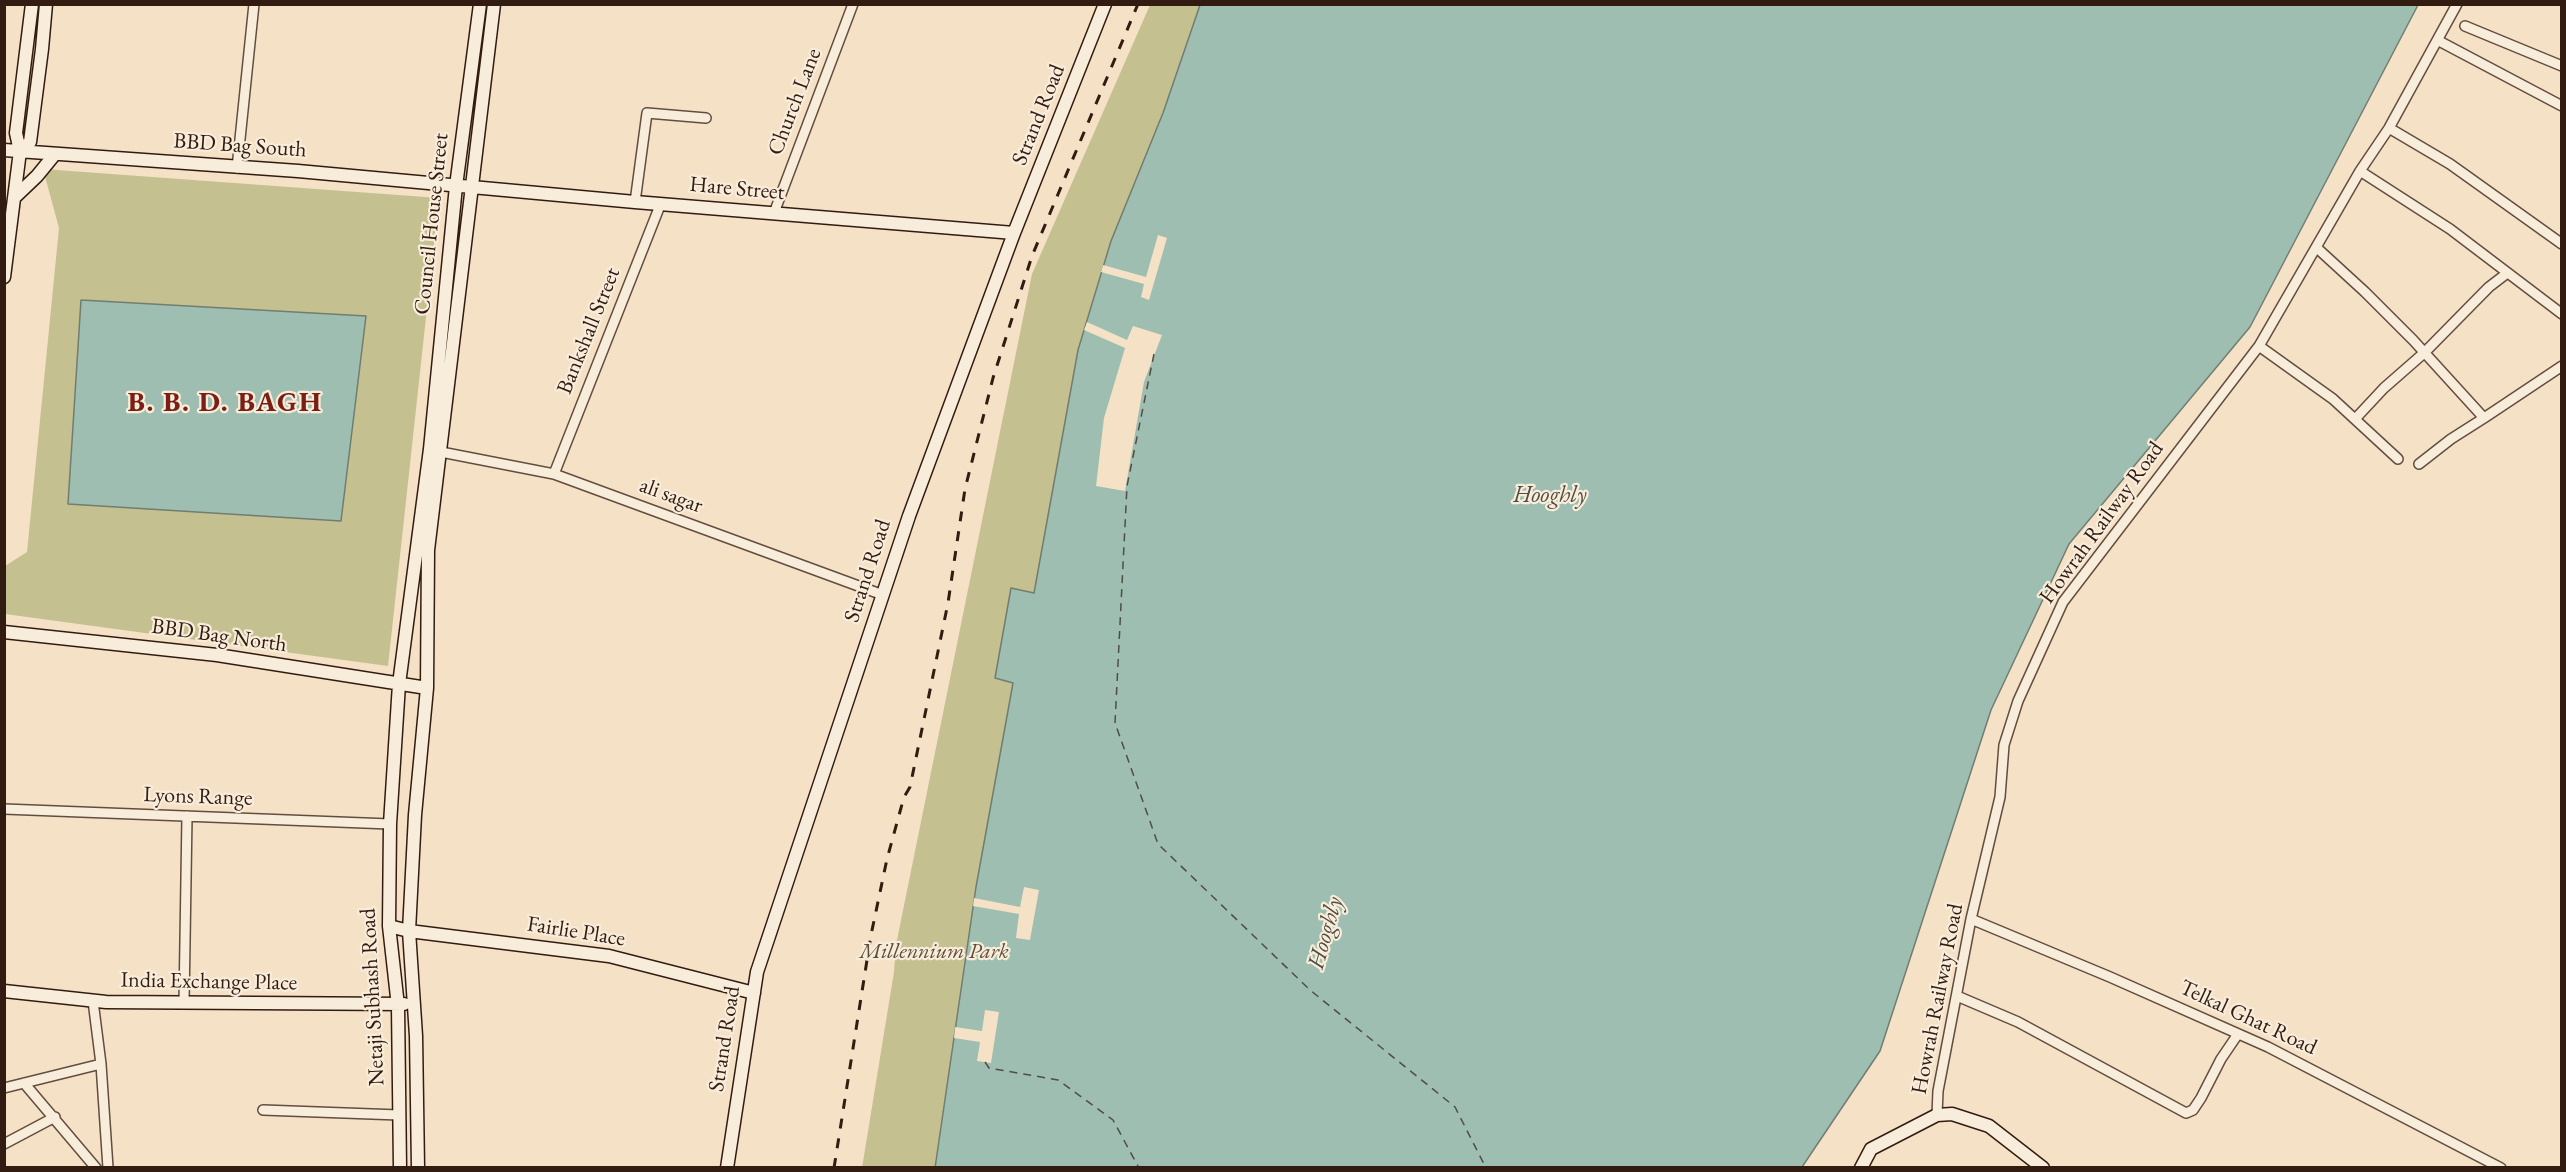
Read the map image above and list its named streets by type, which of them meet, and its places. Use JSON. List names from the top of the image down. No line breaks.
{"streets":{"main road":["Strand Road","BBD Bag South","Hare Street","Council House Street","BBD Bag North","Fairlie Place","India Exchange Place","Netaji Subhash Road"],"street":["Church Lane","Bankshall Street","ali sagar","Howrah Railway Road","Lyons Range","Telkal Ghat Road"]},"crossings":[["Church Lane","Hare Street"],["Strand Road","Hare Street"],["Strand Road","ali sagar"],["Strand Road","Fairlie Place"],["BBD Bag South","Hare Street"],["BBD Bag South","Council House Street"],["Hare Street","Council House Street"],["Hare Street","Bankshall Street"],["Council House Street","ali sagar"],["Council House Street","Netaji Subhash Road"],["Bankshall Street","ali sagar"],["ali sagar","Netaji Subhash Road"],["Howrah Railway Road","Telkal Ghat Road"],["BBD Bag North","Netaji Subhash Road"],["Lyons Range","Netaji Subhash Road"],["Fairlie Place","Netaji Subhash Road"],["India Exchange Place","Netaji Subhash Road"]],"districts":["B. B. D. BAGH"],"water":["Hooghly"],"parks":["Millennium Park"]}
